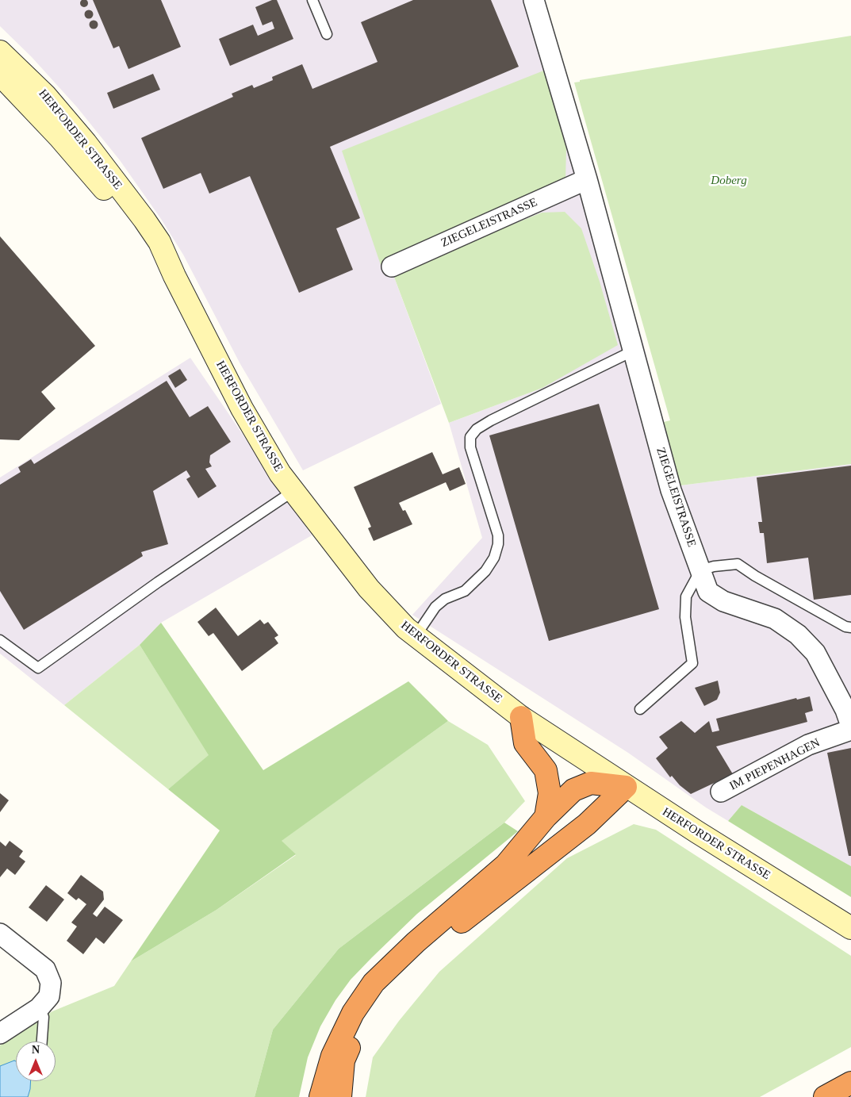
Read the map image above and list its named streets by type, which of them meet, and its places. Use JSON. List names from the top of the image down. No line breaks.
{"streets":{"main road":["HERFORDER STRASSE"],"street":["ZIEGELEISTRASSE","IM PIEPENHAGEN"]},"parks":["Doberg"],"north":"top"}
